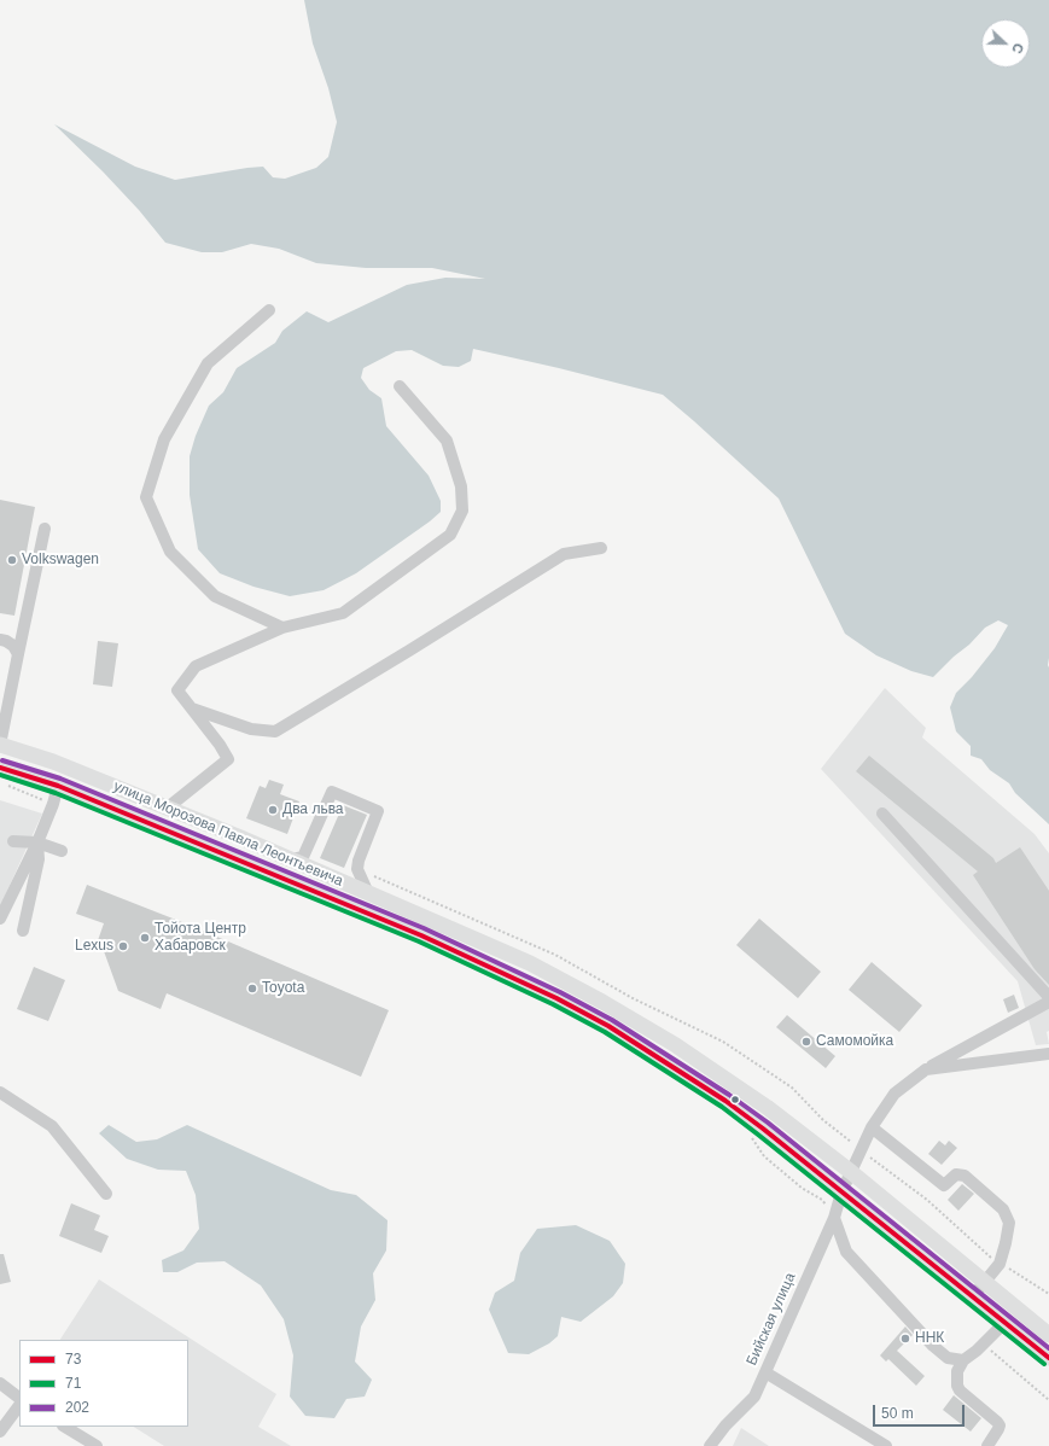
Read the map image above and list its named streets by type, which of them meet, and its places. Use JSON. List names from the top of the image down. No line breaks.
{"streets":{"main road":["улица Морозова Павла Леонтьевича"],"street":["Бийская улица"]},"crossings":[["улица Морозова Павла Леонтьевича","Бийская улица"]],"places":["Volkswagen","Два льва","Тойота Центр Хабаровск","Lexus","Toyota","Самомойка","ННК"],"lines":["transit line 202","transit line 73","transit line 71"],"legend":["73","71","202"],"scale_bar":"50 m","north":"right"}
